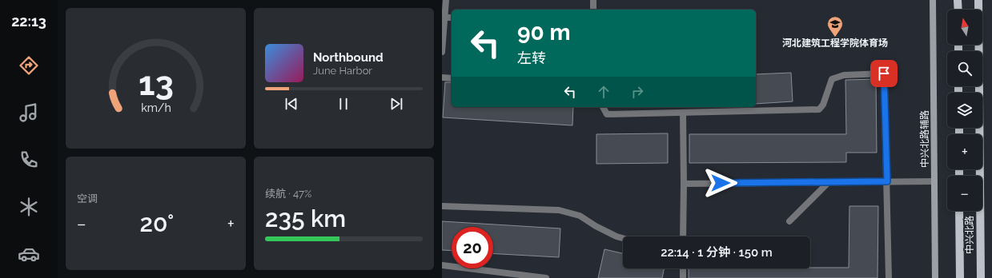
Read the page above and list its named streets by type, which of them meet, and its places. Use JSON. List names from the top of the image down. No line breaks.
{"streets":{"main road":["中兴北路"],"street":["中兴北路辅路"]},"places":{"school or university":["河北建筑工程学院体育场"]},"north":"top","page":{"tabs":"22:13","map_buttons":["+","−"],"turn":["90 m","左转"],"song":["Northbound","June Harbor"],"tile":["空调",["续航 · 47%","235 km"]],"heat":["−","20°","+"],"limit":"20","trip":"22:14 · 1 分钟 · 150 m","gauge":["13","km/h"]}}
